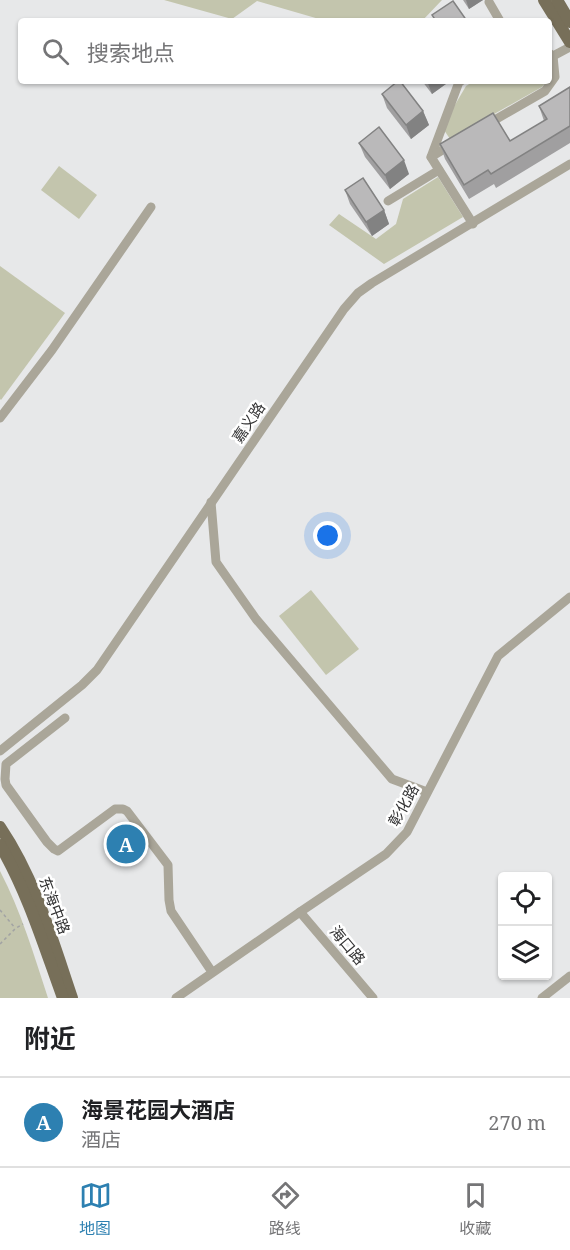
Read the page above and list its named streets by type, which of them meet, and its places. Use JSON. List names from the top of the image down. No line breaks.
{"streets":{"main road":["东海中路"],"street":["嘉义路","彰化路","海口路"]},"crossings":[["彰化路","海口路"]],"page":{"search":"搜索地点","pins":"A","heading":"附近","list":[{"mark":"A","name":"海景花园大酒店","note":"酒店","value":"270 m"}],"nav":["地图","路线","收藏"]}}
